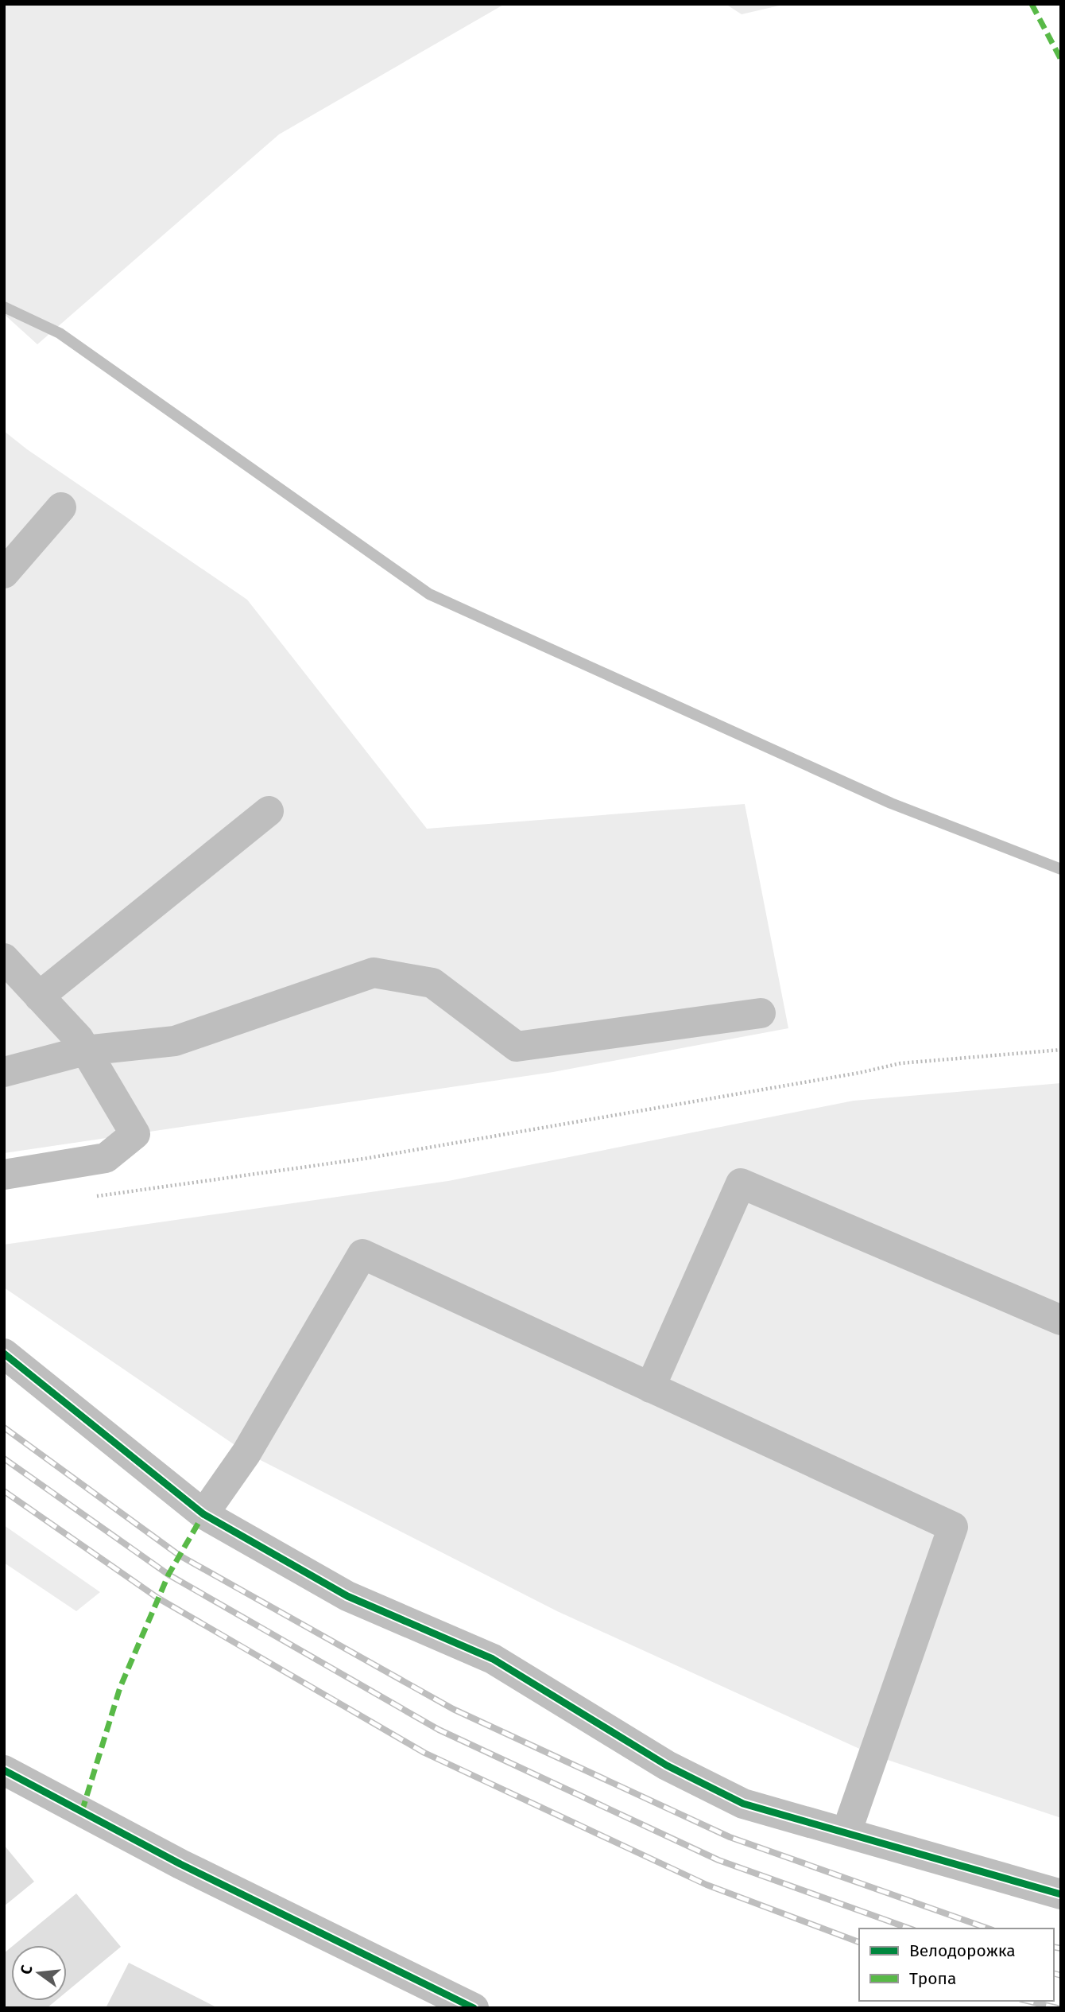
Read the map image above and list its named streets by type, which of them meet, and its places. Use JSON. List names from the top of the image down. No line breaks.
{"legend":["Велодорожка","Тропа"],"north":"left"}
